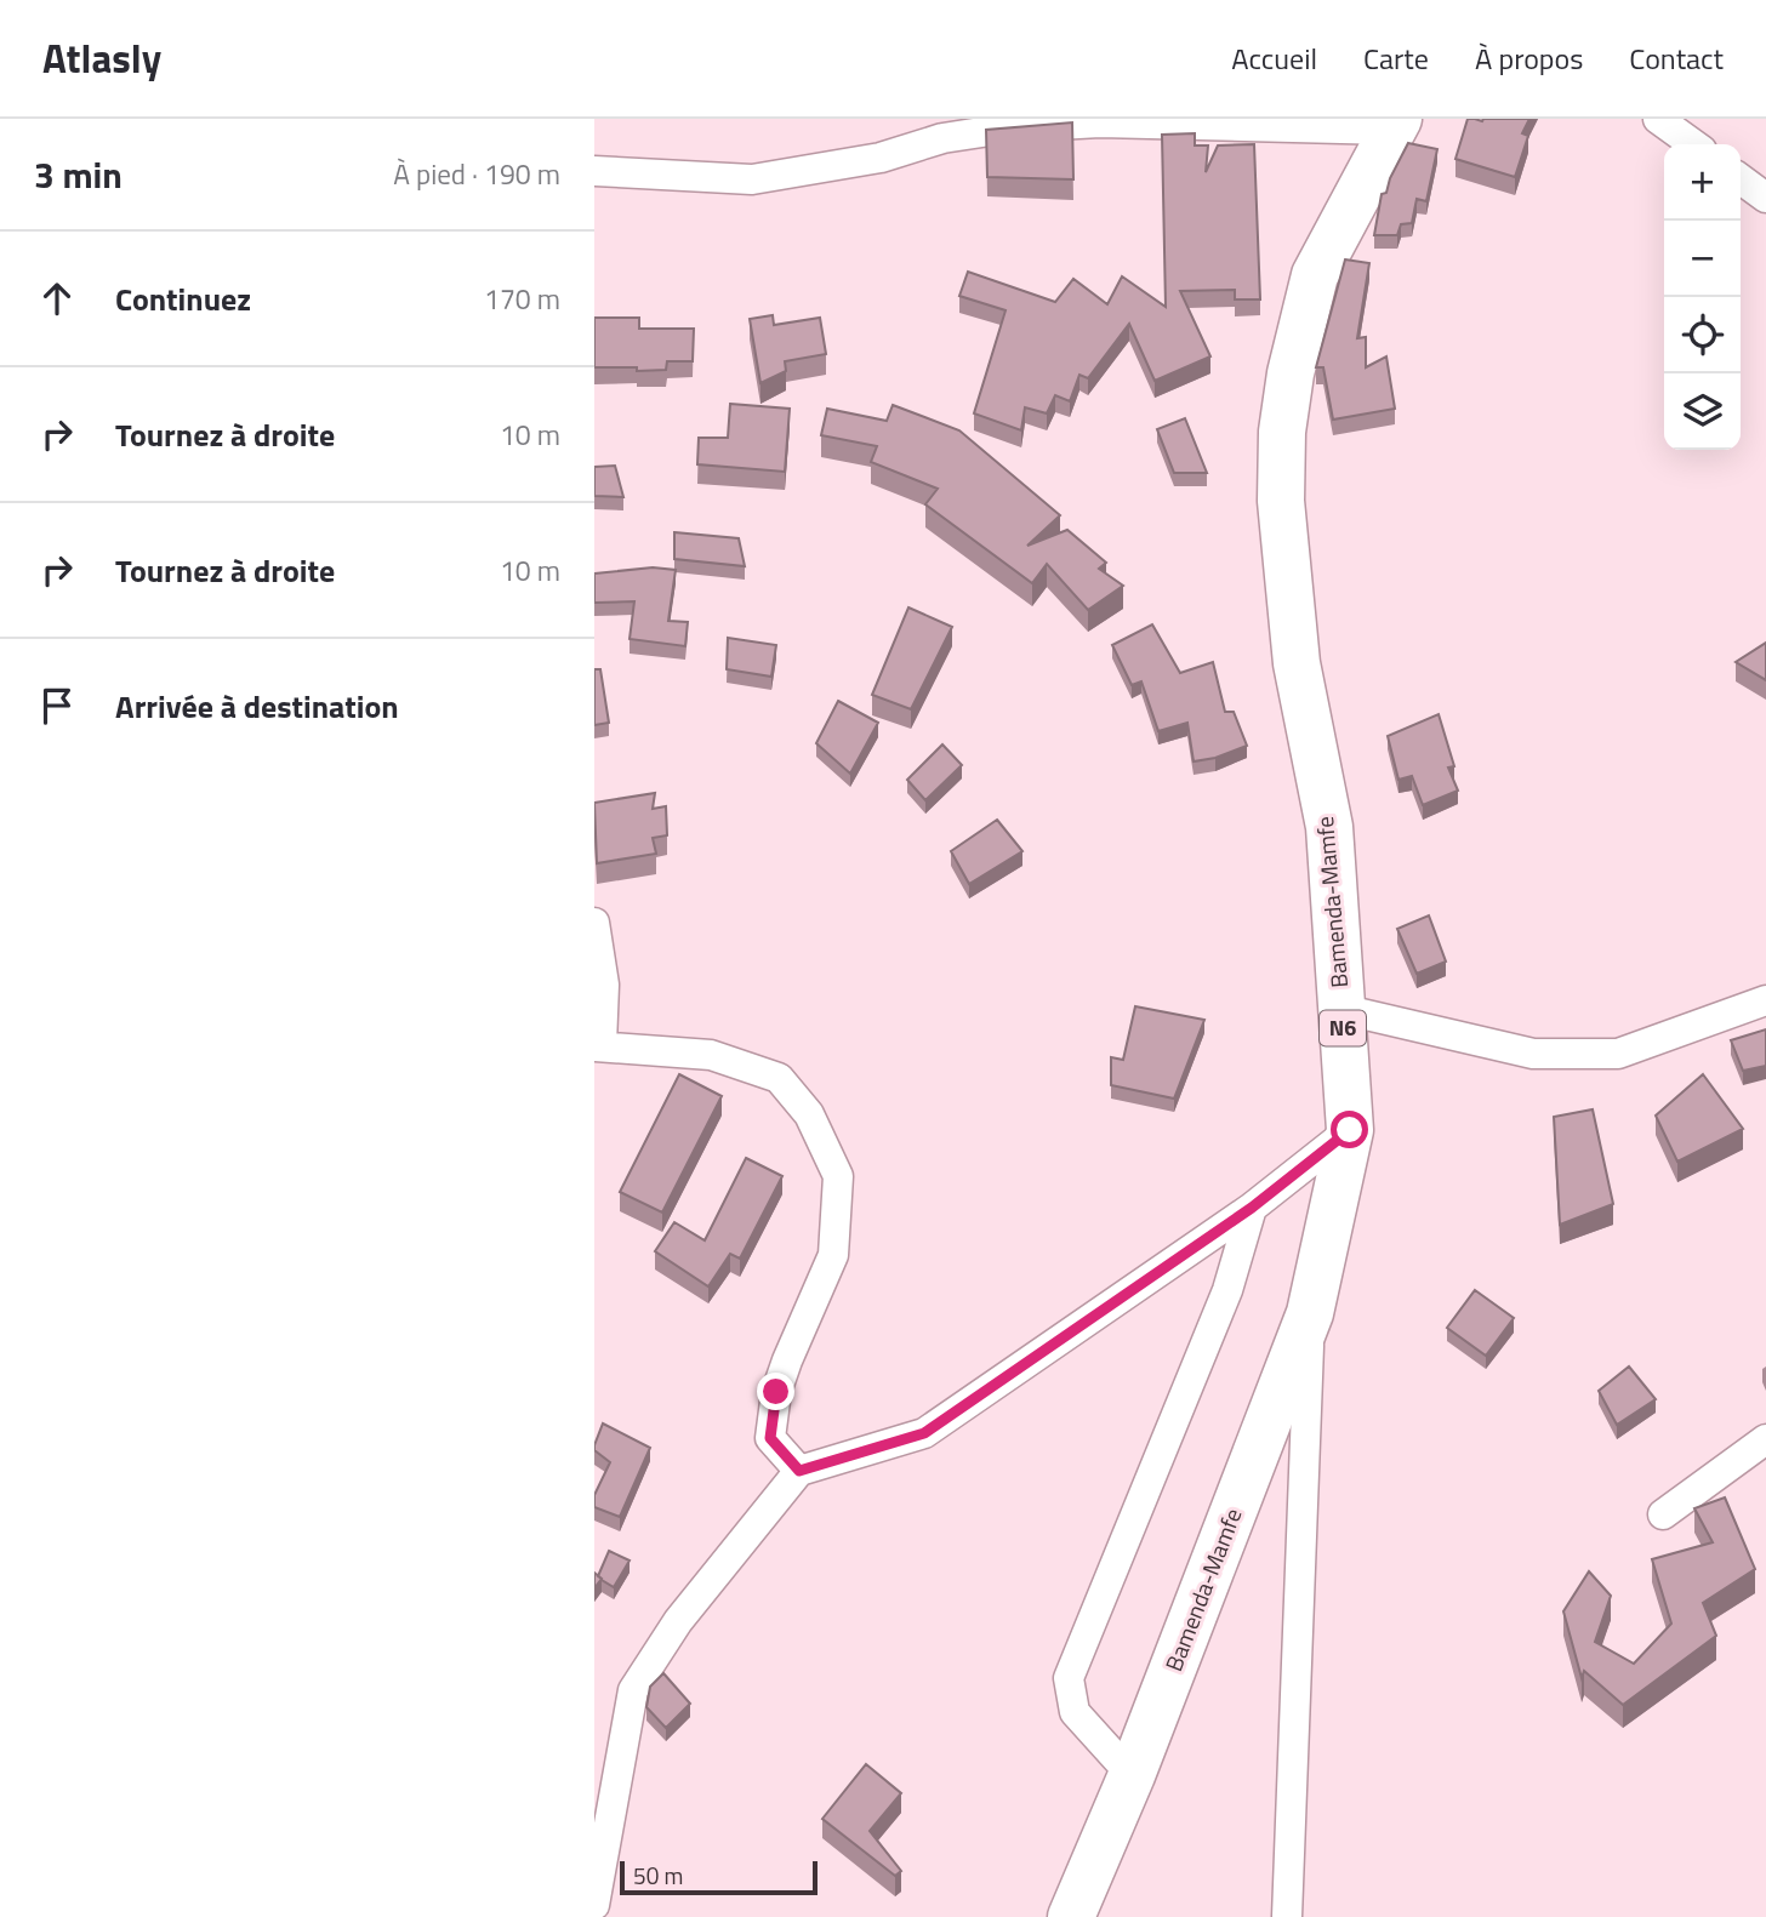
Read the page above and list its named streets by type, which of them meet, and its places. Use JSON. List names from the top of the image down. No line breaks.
{"streets":{"highway":["Bamenda-Mamfe","N6"]},"scale_bar":"50 m","page":{"header":"Atlasly","nav":["Accueil","Carte","À propos","Contact"],"heading":["3 min","À pied · 190 m"],"map_buttons":["+","−"],"list":[["Continuez","170 m"],["Tournez à droite","10 m"],["Tournez à droite","10 m"],"Arrivée à destination"],"scale":"50 m"}}
